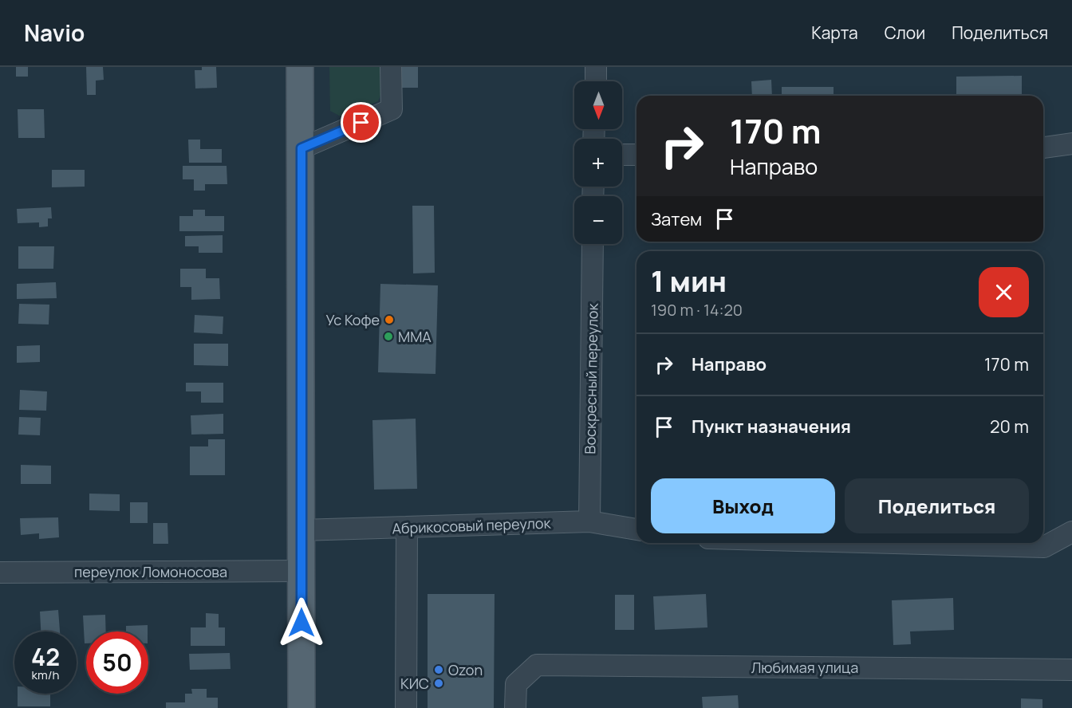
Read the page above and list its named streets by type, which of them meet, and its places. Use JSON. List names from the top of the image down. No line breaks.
{"streets":{"street":["Воскресный переулок","Абрикосовый переулок","переулок Ломоносова","Любимая улица"]},"crossings":[["Воскресный переулок","Абрикосовый переулок"]],"places":["Ус Кофе","ММА","Ozon","КИС"],"north":"bottom","page":{"header":"Navio","nav":["Карта","Слои","Поделиться"],"map_buttons":["+","−"],"turn":["170 m","Направо"],"then":"Затем","heading":["1 мин","190 m · 14:20"],"list":[{"name":"Направо","value":"170 m"},{"name":"Пункт назначения","value":"20 m"}],"buttons":["Выход","Поделиться"],"speed":"42 km/h","limit":"50"}}
